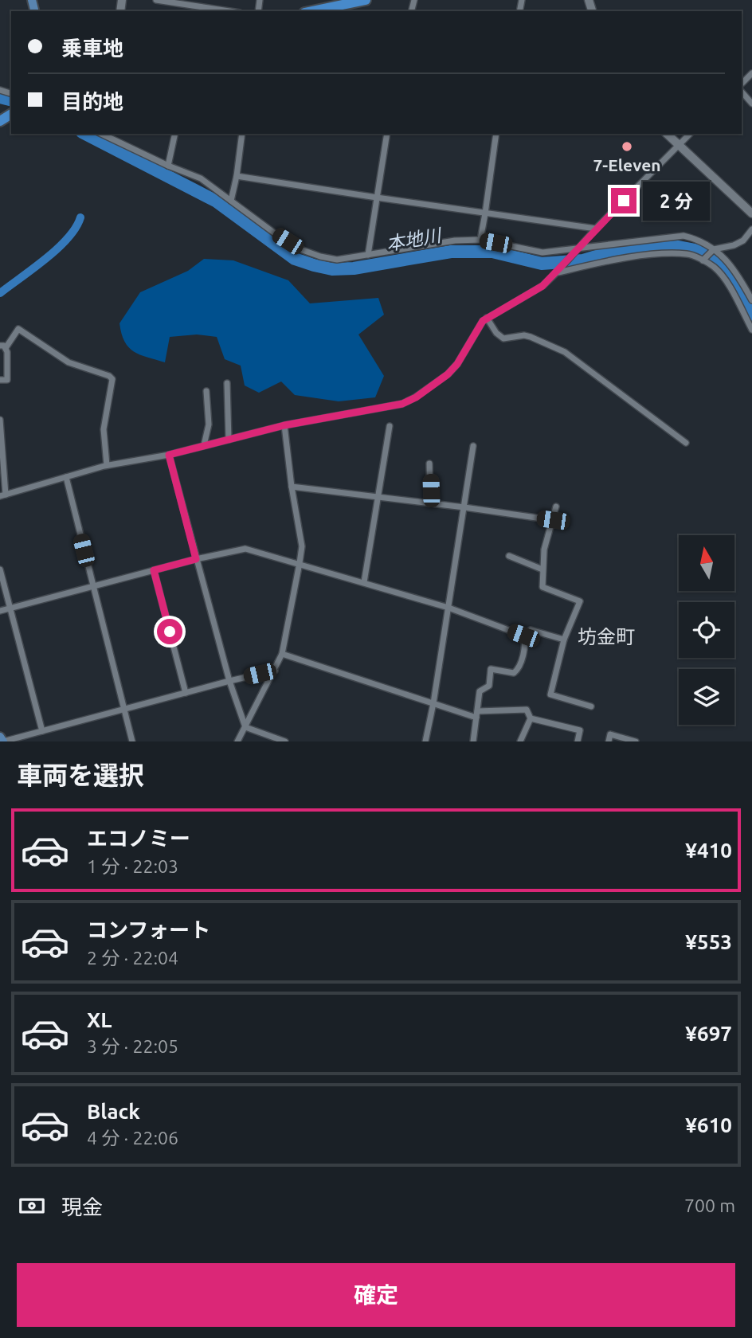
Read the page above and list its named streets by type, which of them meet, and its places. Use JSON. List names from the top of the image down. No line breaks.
{"districts":["坊金町"],"water":["本地川"],"places":["7-Eleven"],"north":"top","page":{"banner":["乗車地","目的地"],"bubble":"2 分","heading":"車両を選択","list":[{"name":"エコノミー","note":"1 分 · 22:03","value":"¥410"},{"name":"コンフォート","note":"2 分 · 22:04","value":"¥553"},{"name":"XL","note":"3 分 · 22:05","value":"¥697"},{"name":"Black","note":"4 分 · 22:06","value":"¥610"}],"pay":["現金","700 m"],"buttons":"確定"}}
